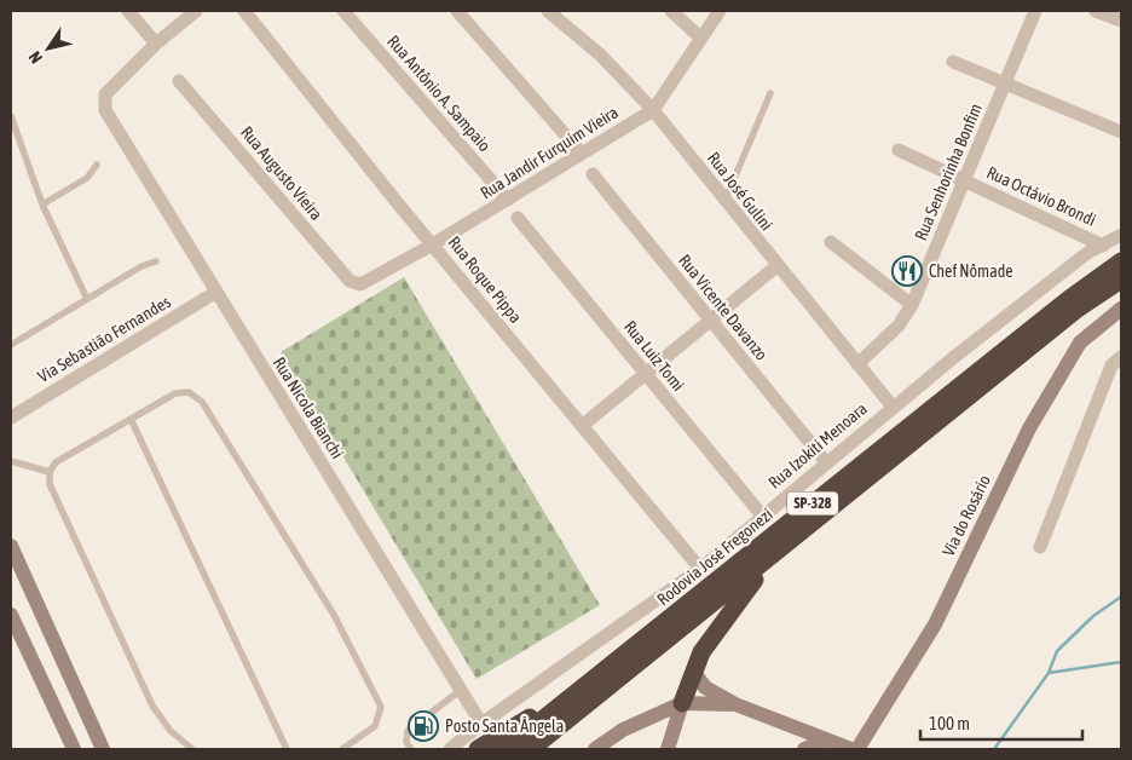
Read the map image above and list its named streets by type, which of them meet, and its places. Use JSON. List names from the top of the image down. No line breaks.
{"streets":{"highway":["SP-328","Rodovia José Fregonezi"],"street":["Rua Antônio A. Sampaio","Rua Jandir Furquim Vieira","Rua Senhorinha Bonfim","Rua Augusto Vieira","Rua José Gulini","Rua Octávio Brondi","Rua Roque Pippa","Rua Vicente Davanzo","Via Sebastião Fernandes","Rua Luiz Tomi","Rua Nicola Bianchi","Rua Izokiti Menoara","Via do Rosário"]},"crossings":[["Rua Antônio A. Sampaio","Rua Jandir Furquim Vieira"],["Rua Jandir Furquim Vieira","Rua Augusto Vieira"],["Rua Jandir Furquim Vieira","Rua José Gulini"],["Rua Jandir Furquim Vieira","Rua Roque Pippa"],["Rua Senhorinha Bonfim","Rua José Gulini"],["Rua Senhorinha Bonfim","Rua Octávio Brondi"],["Rua José Gulini","Rua Izokiti Menoara"],["Rua Octávio Brondi","Rua Izokiti Menoara"],["Rua Roque Pippa","Rua Izokiti Menoara"],["Rua Vicente Davanzo","Rua Izokiti Menoara"],["Via Sebastião Fernandes","Rua Nicola Bianchi"],["Rua Luiz Tomi","Rua Izokiti Menoara"],["Rua Nicola Bianchi","Rua Izokiti Menoara"]],"places":{"restaurant":["Chef Nômade"],"fuel station":["Posto Santa Ângela"]},"scale_bar":"100 m","north":"bottom left"}
